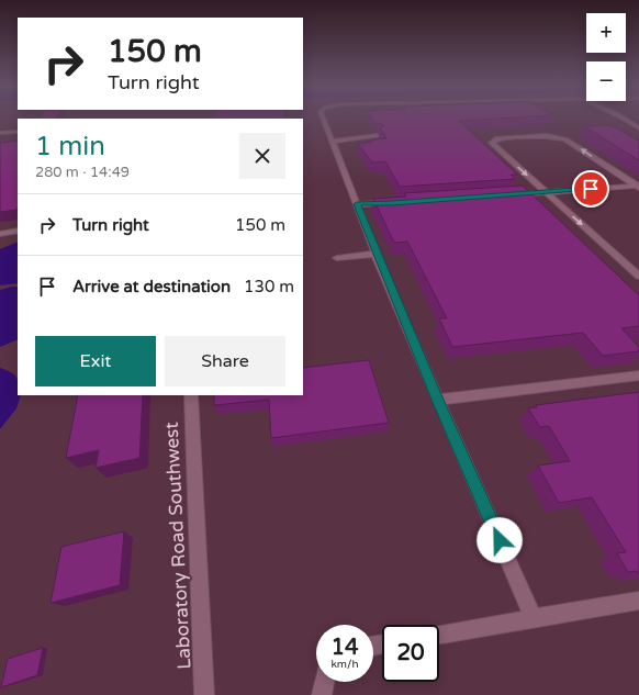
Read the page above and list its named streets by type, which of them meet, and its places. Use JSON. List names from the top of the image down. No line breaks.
{"streets":{"lane":["Laboratory Road Southwest"]},"page":{"map_buttons":["+","−"],"turn":["150 m","Turn right"],"heading":["1 min","280 m · 14:49"],"list":[{"name":"Turn right","value":"150 m"},{"name":"Arrive at destination","value":"130 m"}],"buttons":["Exit","Share"],"speed":"14 km/h","limit":"20"}}
